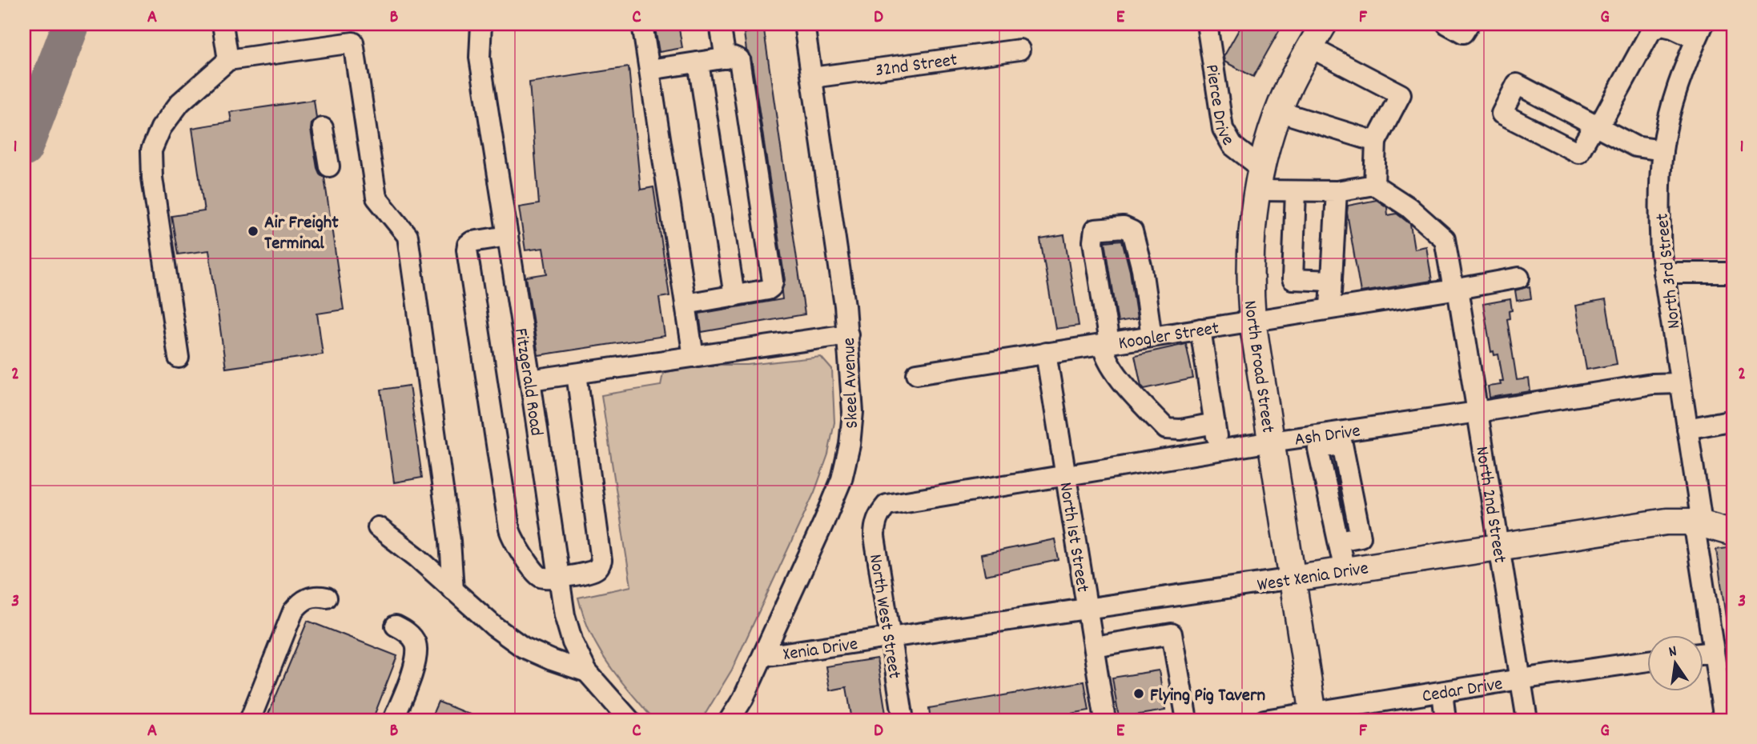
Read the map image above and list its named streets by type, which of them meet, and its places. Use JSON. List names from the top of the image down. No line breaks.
{"streets":{"main road":["North Broad Street","West Xenia Drive"],"street":["32nd Street","Pierce Drive","North 3rd Street","Koogler Street","Fitzgerald Road","Skeel Avenue","Ash Drive","North 2nd Street","North 1st Street","North West Street","Xenia Drive","Cedar Drive"]},"crossings":[["32nd Street","Skeel Avenue"],["Pierce Drive","North Broad Street"],["North 3rd Street","Ash Drive"],["North 3rd Street","West Xenia Drive"],["Koogler Street","North Broad Street"],["Koogler Street","North 2nd Street"],["Koogler Street","North 1st Street"],["North Broad Street","Ash Drive"],["North Broad Street","West Xenia Drive"],["North Broad Street","Cedar Drive"],["Skeel Avenue","Xenia Drive"],["Ash Drive","North 2nd Street"],["Ash Drive","North 1st Street"],["Ash Drive","North West Street"],["North 2nd Street","West Xenia Drive"],["North 2nd Street","Cedar Drive"],["North 1st Street","West Xenia Drive"],["West Xenia Drive","North West Street"],["West Xenia Drive","Xenia Drive"],["North West Street","Xenia Drive"]],"places":["Air Freight Terminal","Flying Pig Tavern"],"north":"top","grid":{"columns":["A","B","C","D","E","F","G"],"rows":["1","2","3"]}}
